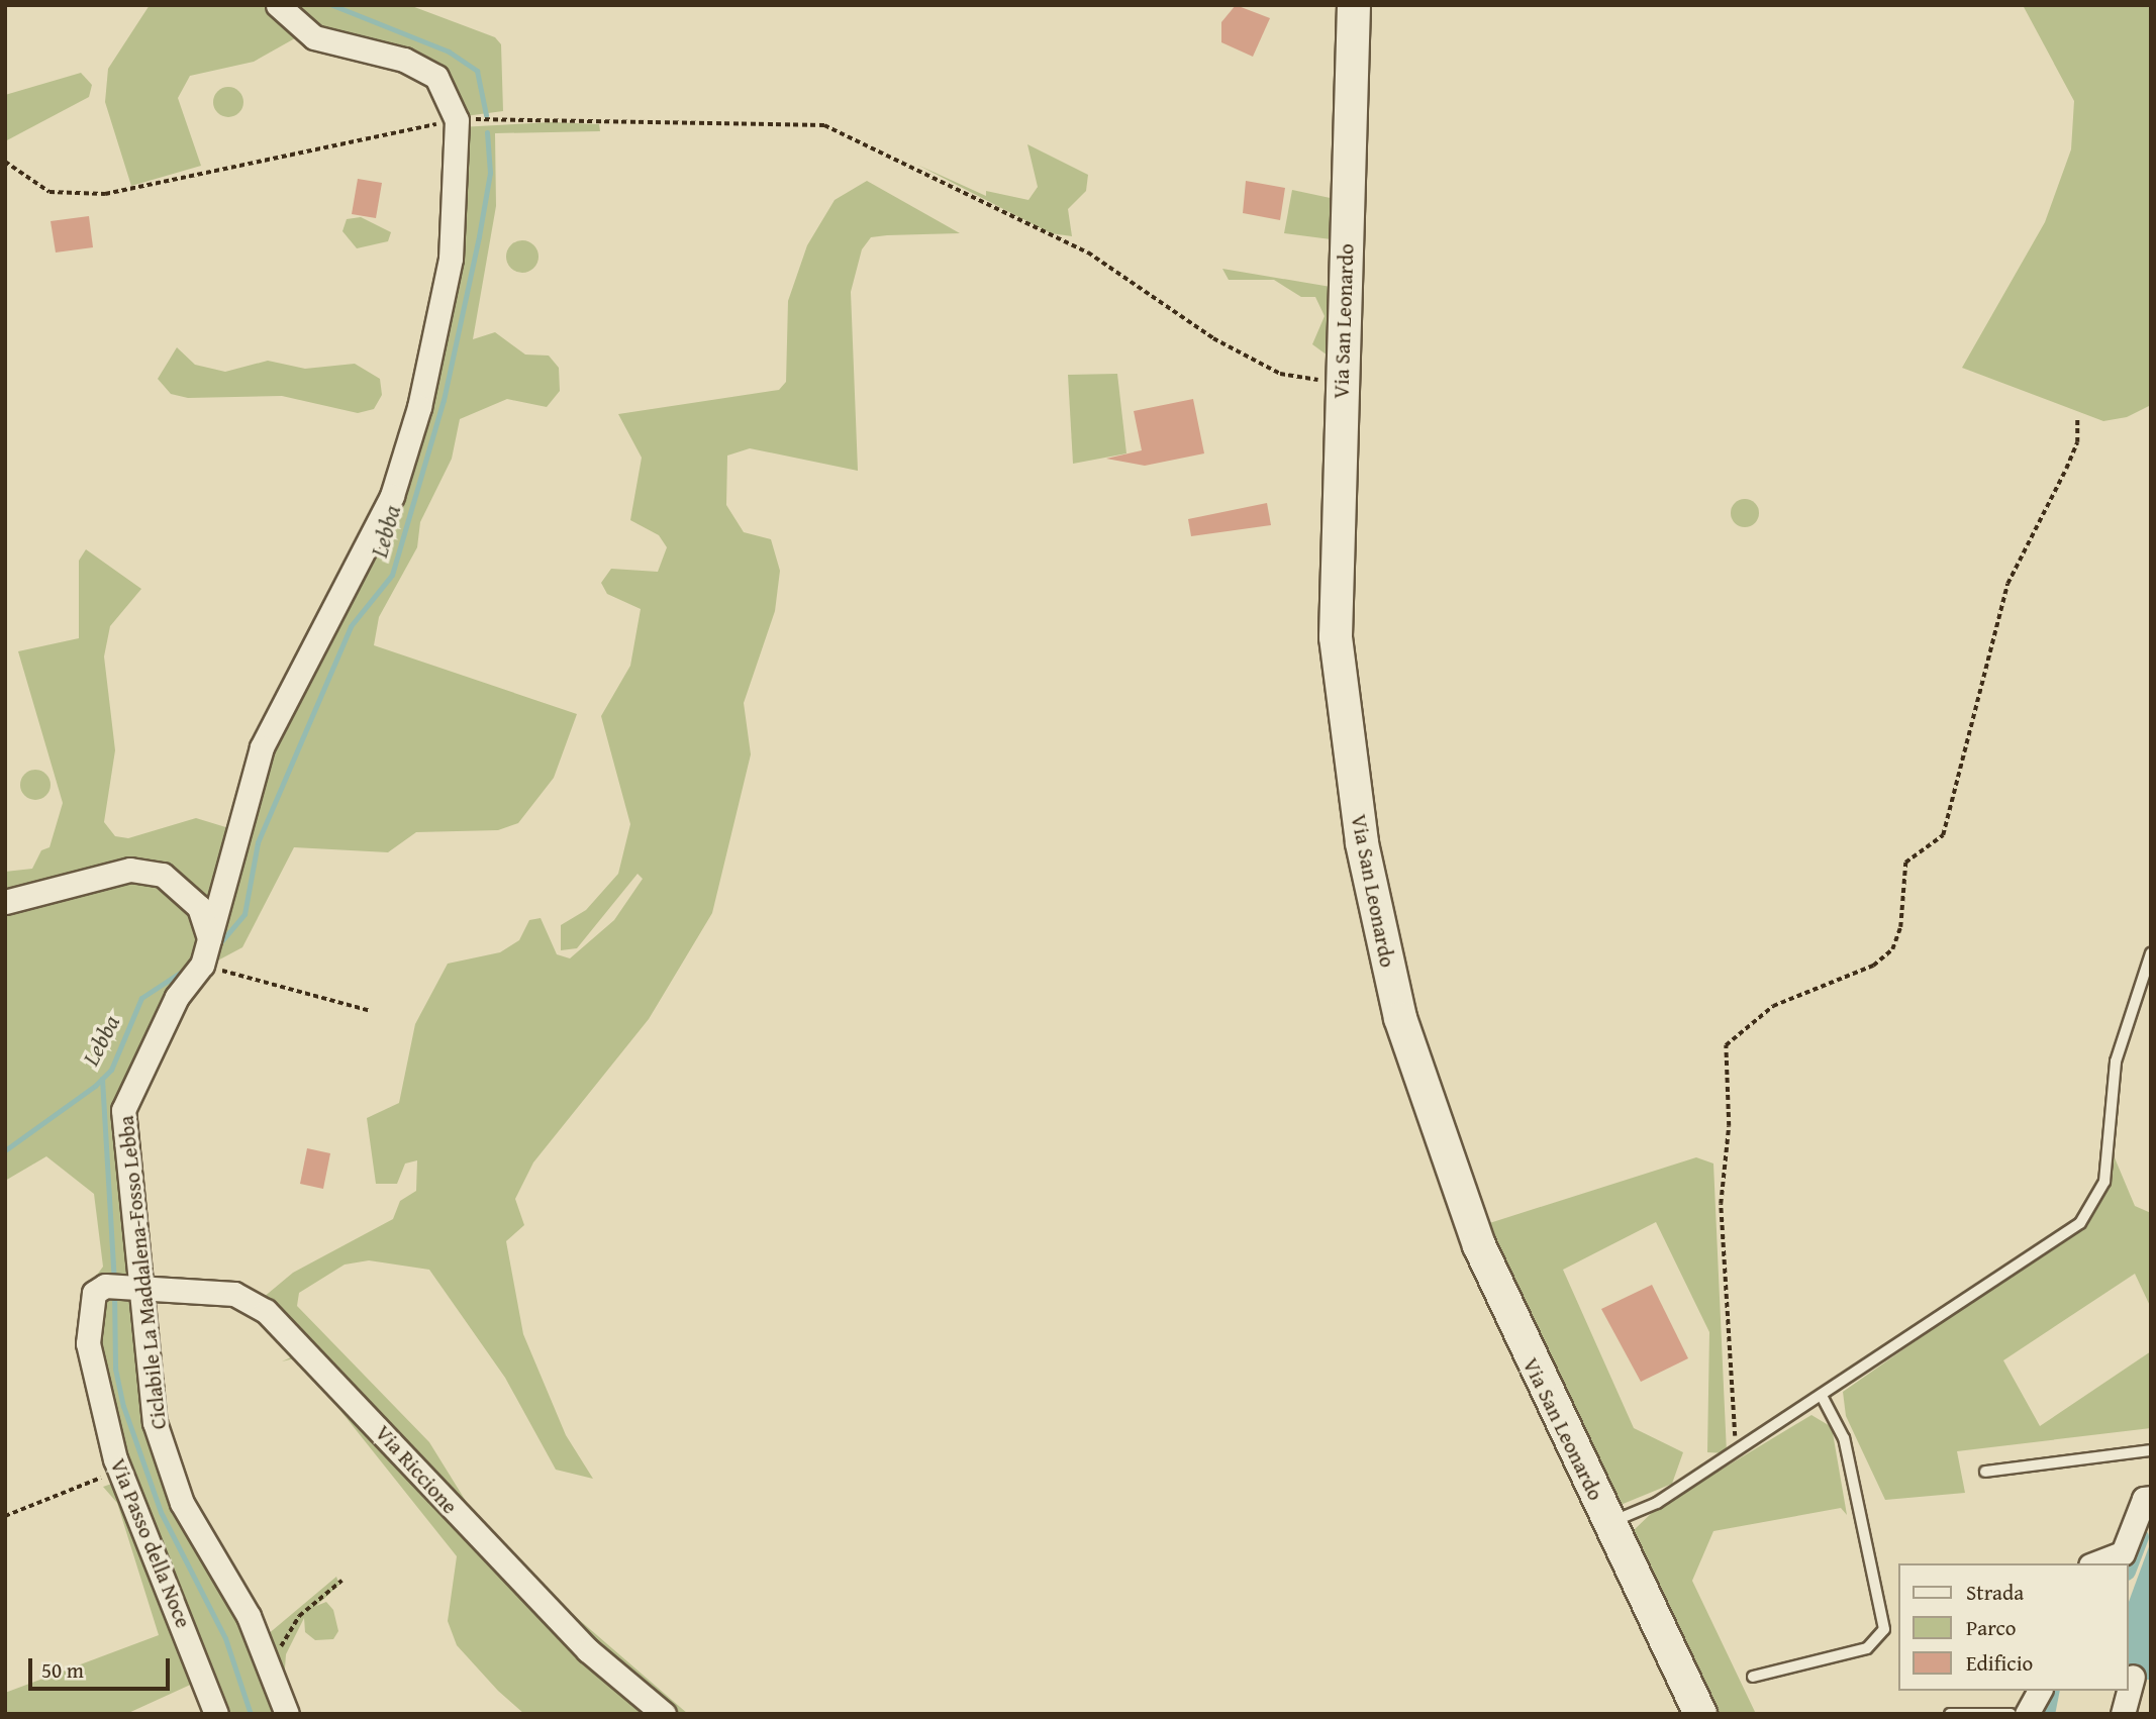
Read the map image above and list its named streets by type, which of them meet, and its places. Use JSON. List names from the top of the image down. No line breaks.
{"streets":{"street":["Via San Leonardo","Ciclabile La Maddalena-Fosso Lebba","Via Riccione","Via Passo della Noce"]},"crossings":[["Ciclabile La Maddalena-Fosso Lebba","Via Riccione"],["Ciclabile La Maddalena-Fosso Lebba","Via Passo della Noce"],["Via Riccione","Via Passo della Noce"]],"water":["Lebba"],"legend":["Strada","Parco","Edificio"],"scale_bar":"50 m"}
